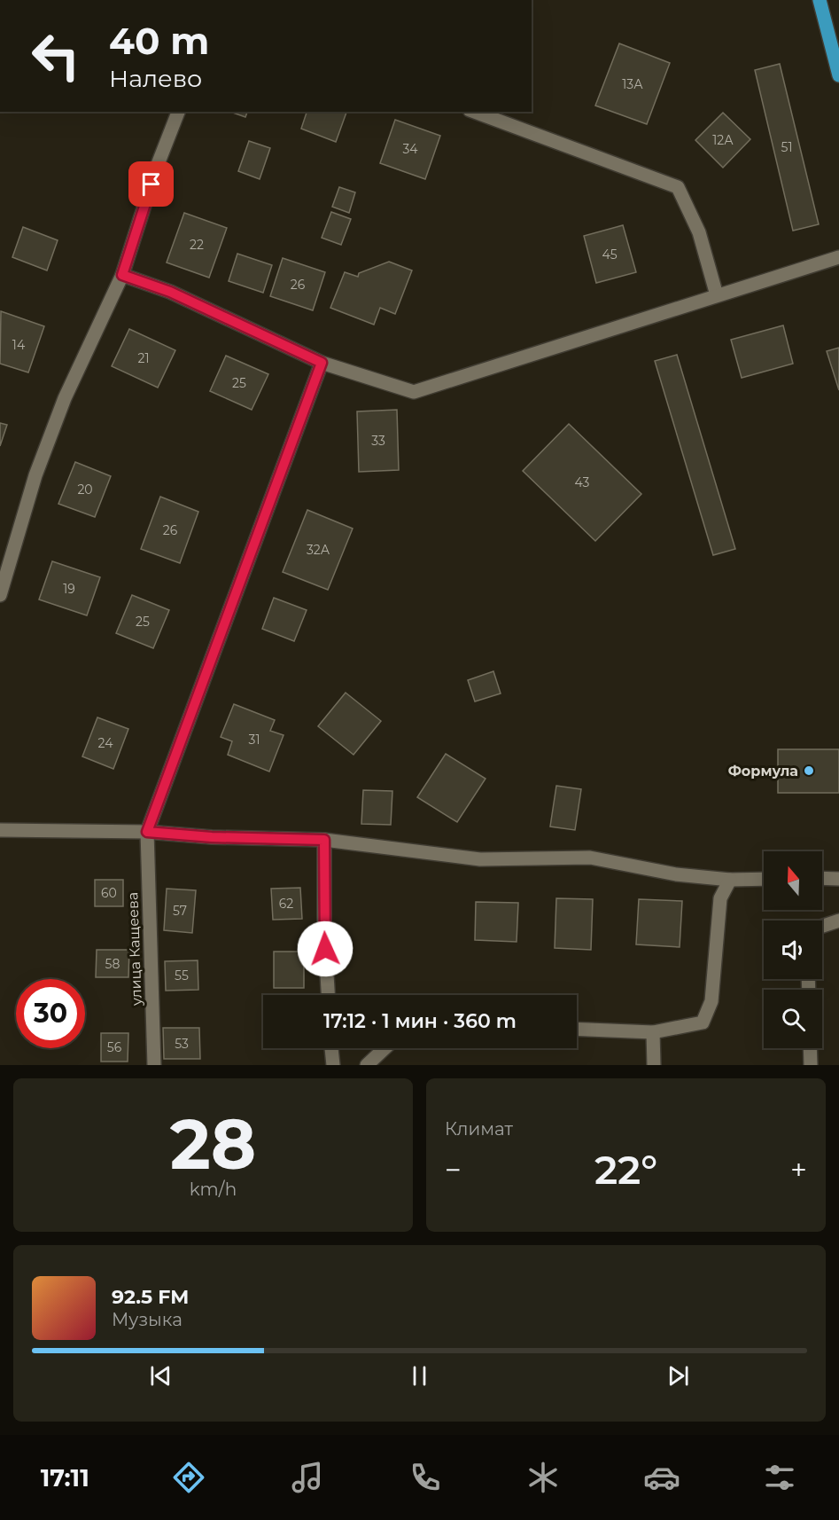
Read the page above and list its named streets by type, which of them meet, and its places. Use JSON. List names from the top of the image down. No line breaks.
{"streets":{"street":["улица Кащеева"]},"places":["Формула"],"house_numbers":["13А","12А","51","34","22","45","26","14","21","25","33","43","20","26","32А","19","25","31","24","60","62","57","58","55","53","56"],"north":"top","page":{"turn":["40 m","Налево"],"limit":"30","trip":"17:12 · 1 мин · 360 m","tile":[["28","km/h"],"Климат"],"heat":["−","22°","+"],"song":["92.5 FM","Музыка"],"tabs":"17:11"}}
